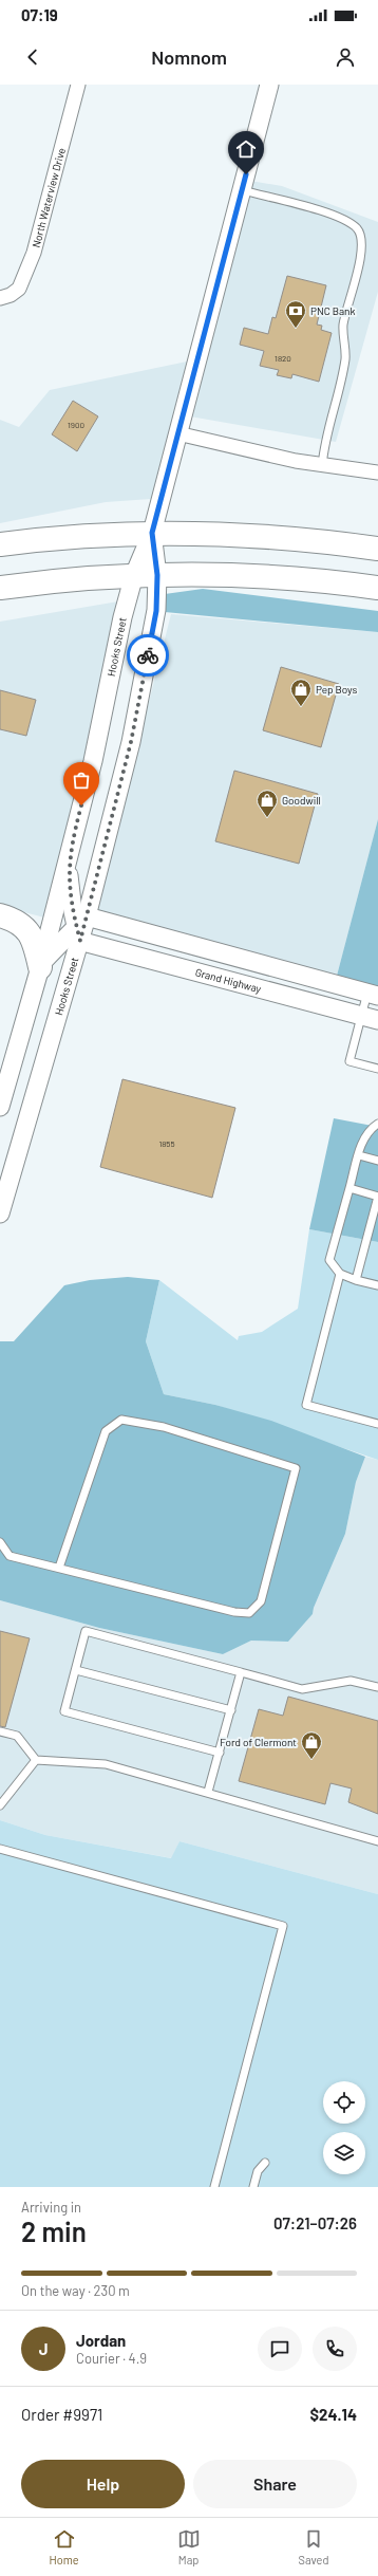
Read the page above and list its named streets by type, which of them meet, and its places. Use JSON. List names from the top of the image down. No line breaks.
{"streets":{"street":["North Waterview Drive","Hooks Street","Grand Highway"]},"crossings":[["Hooks Street","Grand Highway"]],"places":{"bank":["PNC Bank"],"shop":["Pep Boys","Goodwill","Ford of Clermont"]},"house_numbers":["1820","1900","1855"],"page":{"status":"07:19","header":"Nomnom","heading":["2 min","Arriving in","07:21–07:26"],"panel":["Jordan","Courier · 4.9","Order #9971","$24.14"],"bar":"On the way · 230 m","round":"J","buttons":["Help","Share"],"tabs":["Home","Map","Saved"]}}
